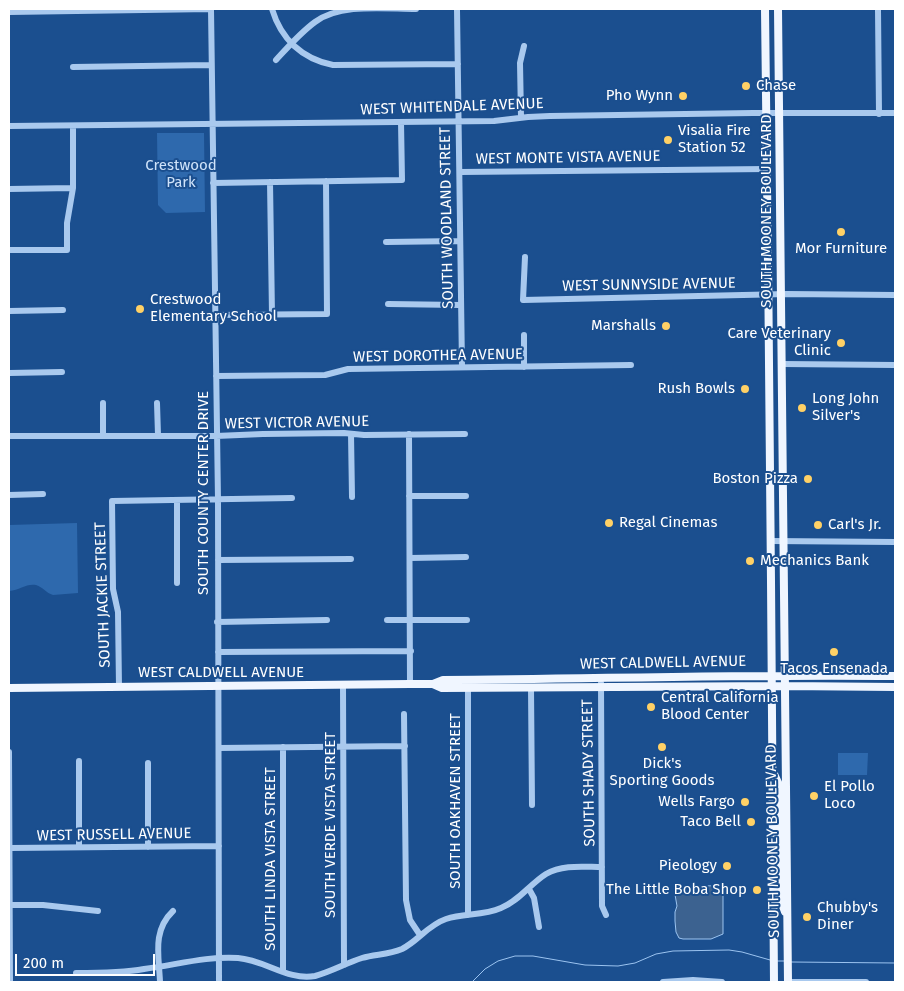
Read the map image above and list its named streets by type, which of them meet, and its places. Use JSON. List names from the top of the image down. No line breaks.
{"streets":{"main road":["SOUTH MOONEY BOULEVARD","WEST CALDWELL AVENUE"],"street":["WEST WHITENDALE AVENUE","WEST MONTE VISTA AVENUE","SOUTH WOODLAND STREET","WEST SUNNYSIDE AVENUE","WEST DOROTHEA AVENUE","WEST VICTOR AVENUE","SOUTH COUNTY CENTER DRIVE","SOUTH JACKIE STREET","SOUTH SHADY STREET","SOUTH OAKHAVEN STREET","SOUTH VERDE VISTA STREET","WEST RUSSELL AVENUE","SOUTH LINDA VISTA STREET"]},"crossings":[["WEST WHITENDALE AVENUE","SOUTH MOONEY BOULEVARD"],["WEST WHITENDALE AVENUE","SOUTH WOODLAND STREET"],["WEST WHITENDALE AVENUE","SOUTH COUNTY CENTER DRIVE"],["WEST MONTE VISTA AVENUE","SOUTH MOONEY BOULEVARD"],["WEST MONTE VISTA AVENUE","SOUTH WOODLAND STREET"],["SOUTH MOONEY BOULEVARD","WEST SUNNYSIDE AVENUE"],["SOUTH MOONEY BOULEVARD","WEST CALDWELL AVENUE"],["SOUTH WOODLAND STREET","WEST DOROTHEA AVENUE"],["WEST DOROTHEA AVENUE","SOUTH COUNTY CENTER DRIVE"],["WEST VICTOR AVENUE","SOUTH COUNTY CENTER DRIVE"],["SOUTH COUNTY CENTER DRIVE","WEST CALDWELL AVENUE"],["SOUTH COUNTY CENTER DRIVE","WEST RUSSELL AVENUE"],["SOUTH JACKIE STREET","WEST CALDWELL AVENUE"],["WEST CALDWELL AVENUE","SOUTH SHADY STREET"],["WEST CALDWELL AVENUE","SOUTH OAKHAVEN STREET"],["WEST CALDWELL AVENUE","SOUTH VERDE VISTA STREET"]],"parks":["Crestwood Park"],"places":["Chase","Pho Wynn","Visalia Fire Station 52","Mor Furniture","Crestwood Elementary School","Marshalls","Care Veterinary Clinic","Rush Bowls","Long John Silver's","Boston Pizza","Regal Cinemas","Carl's Jr.","Mechanics Bank","Tacos Ensenada","Central California Blood Center","Dick's Sporting Goods","El Pollo Loco","Wells Fargo","Taco Bell","Pieology","The Little Boba Shop","Chubby's Diner"],"scale_bar":"200 m"}
